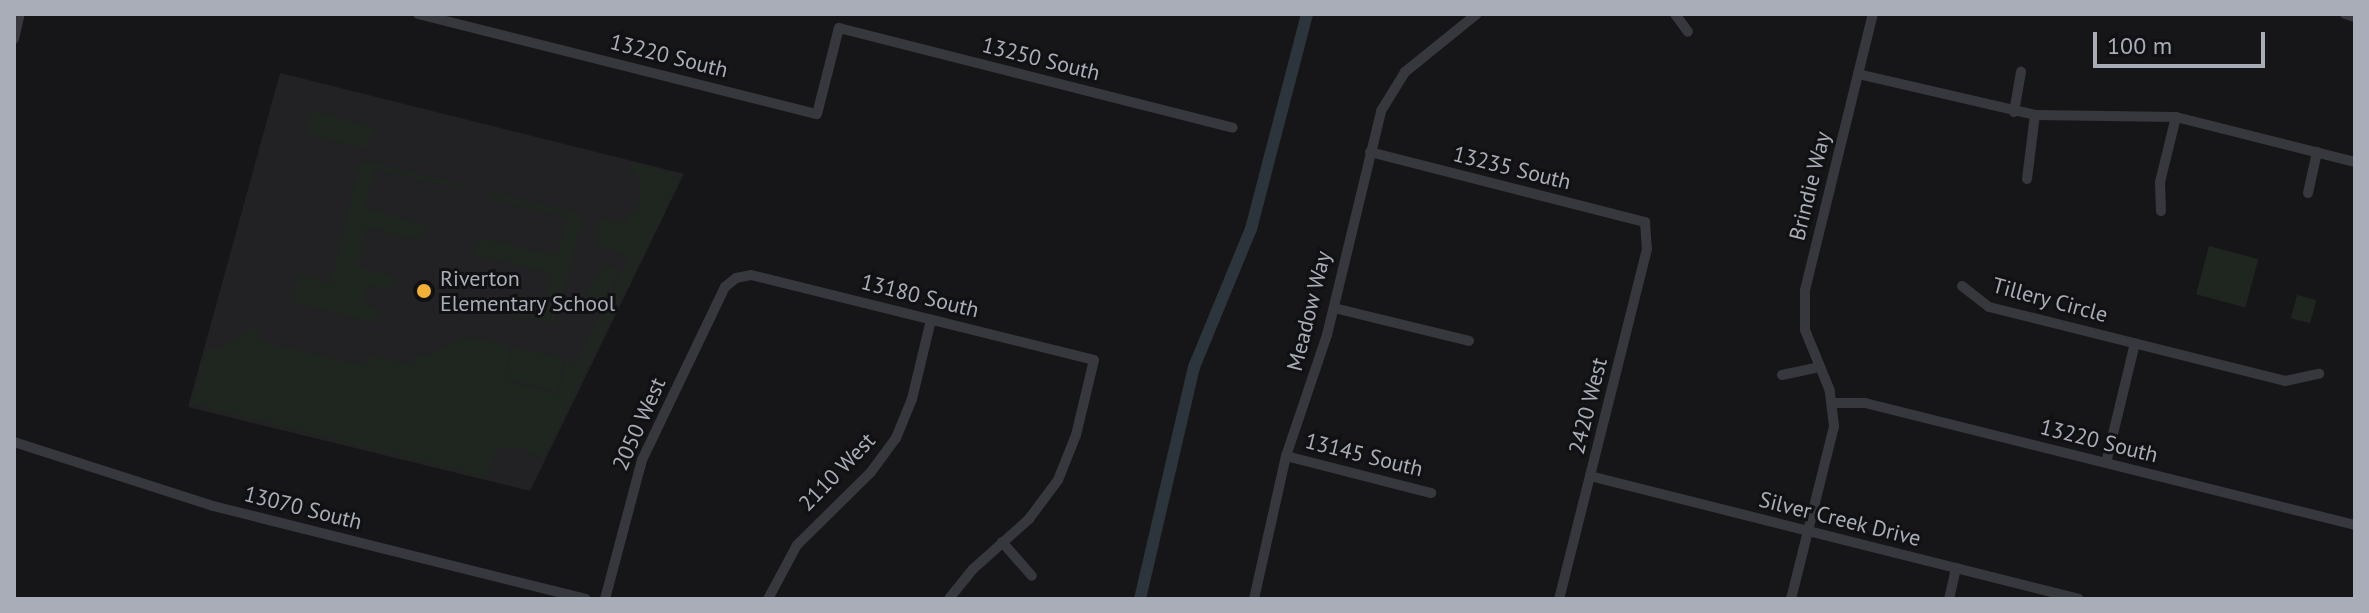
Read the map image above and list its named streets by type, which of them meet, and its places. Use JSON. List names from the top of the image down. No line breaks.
{"streets":{"street":["13220 South","13250 South","13235 South","Brindie Way","13180 South","Tillery Circle","Meadow Way","2420 West","2050 West","13145 South","2110 West","13070 South","Silver Creek Drive"]},"crossings":[["13220 South","13250 South"],["13220 South","Brindie Way"],["13235 South","Meadow Way"],["13235 South","2420 West"],["Brindie Way","Silver Creek Drive"],["13180 South","2050 West"],["13180 South","2110 West"],["Meadow Way","13145 South"],["2420 West","Silver Creek Drive"]],"places":["Riverton Elementary School"],"scale_bar":"100 m"}
